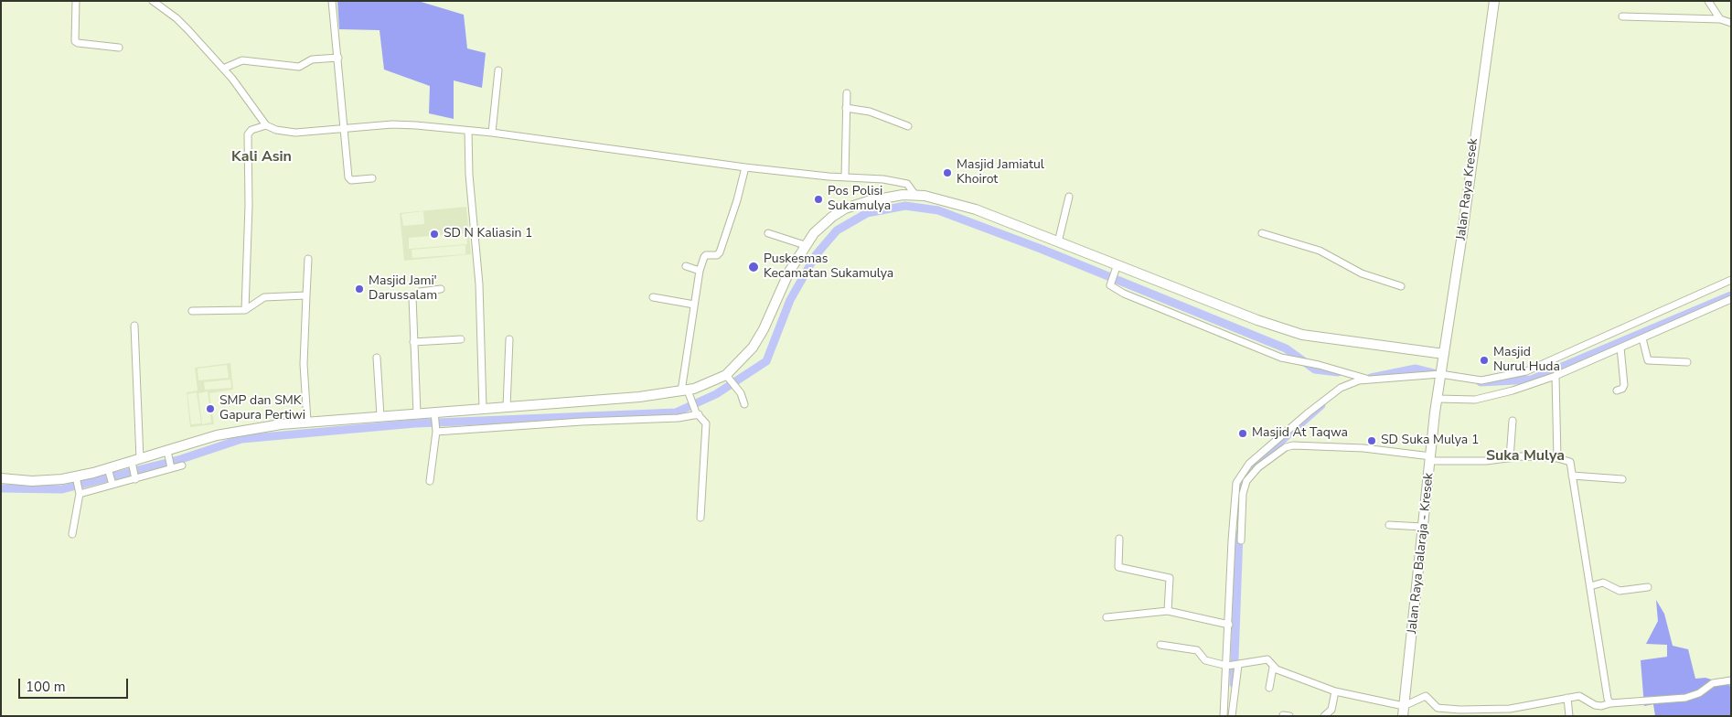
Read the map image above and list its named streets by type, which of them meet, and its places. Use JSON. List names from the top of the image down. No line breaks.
{"streets":{"main road":["Jalan Raya Kresek","Jalan Raya Balaraja - Kresek"]},"crossings":[["Jalan Raya Kresek","Jalan Raya Balaraja - Kresek"]],"districts":["Kali Asin","Suka Mulya"],"places":["Masjid Jamiatul Khoirot","Pos Polisi Sukamulya","SD N Kaliasin 1","Puskesmas Kecamatan Sukamulya","Masjid Jami' Darussalam","Masjid Nurul Huda","SMP dan SMK Gapura Pertiwi","Masjid At Taqwa","SD Suka Mulya 1"],"scale_bar":"100 m"}
